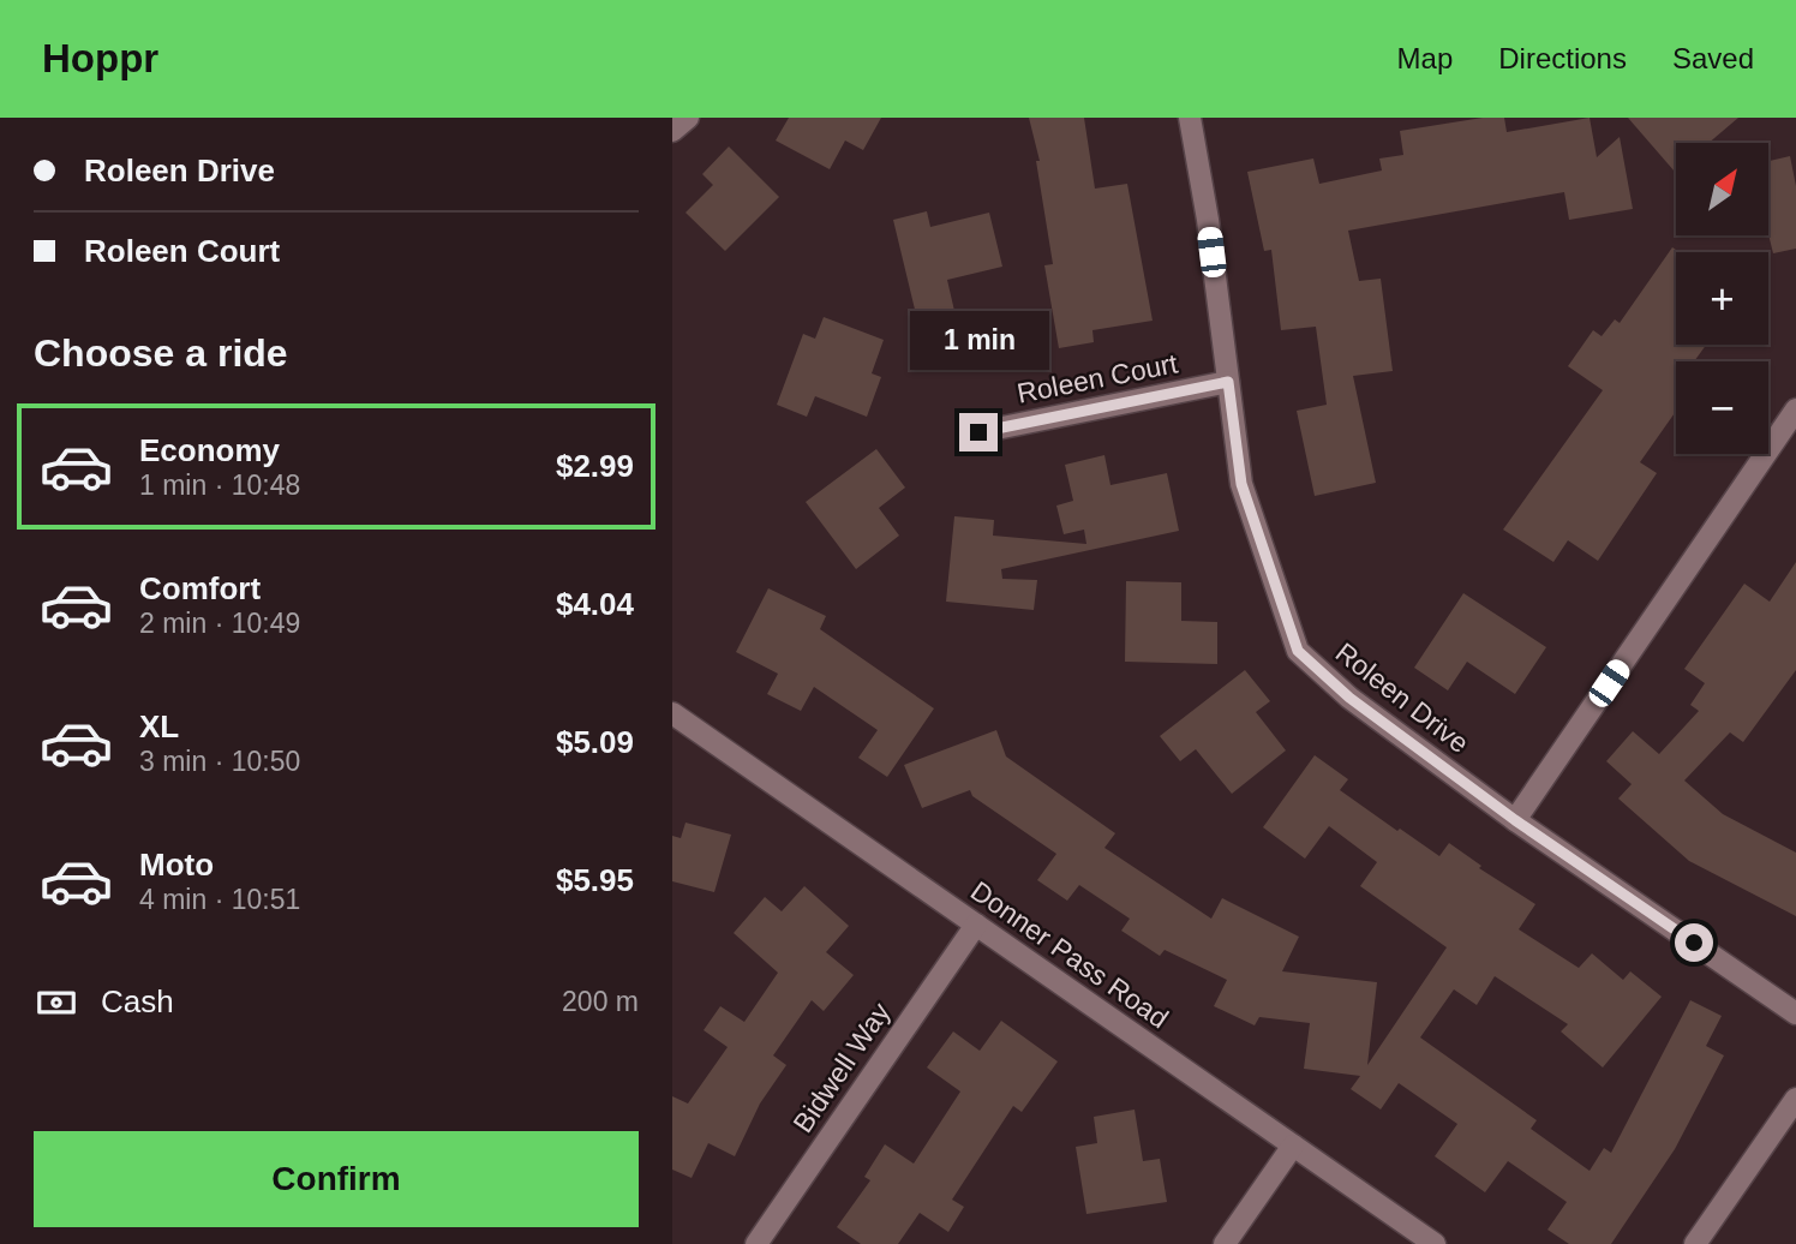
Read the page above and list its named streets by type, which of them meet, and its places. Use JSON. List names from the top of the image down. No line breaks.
{"streets":{"street":["Roleen Court","Roleen Drive","Donner Pass Road","Bidwell Way"]},"crossings":[["Roleen Court","Roleen Drive"],["Donner Pass Road","Bidwell Way"]],"north":"top right","page":{"header":"Hoppr","nav":["Map","Directions","Saved"],"banner":["Roleen Drive","Roleen Court"],"map_buttons":["+","−"],"heading":"Choose a ride","bubble":"1 min","list":[{"name":"Economy","note":"1 min · 10:48","value":"$2.99"},{"name":"Comfort","note":"2 min · 10:49","value":"$4.04"},{"name":"XL","note":"3 min · 10:50","value":"$5.09"},{"name":"Moto","note":"4 min · 10:51","value":"$5.95"}],"pay":["Cash","200 m"],"buttons":"Confirm"}}
